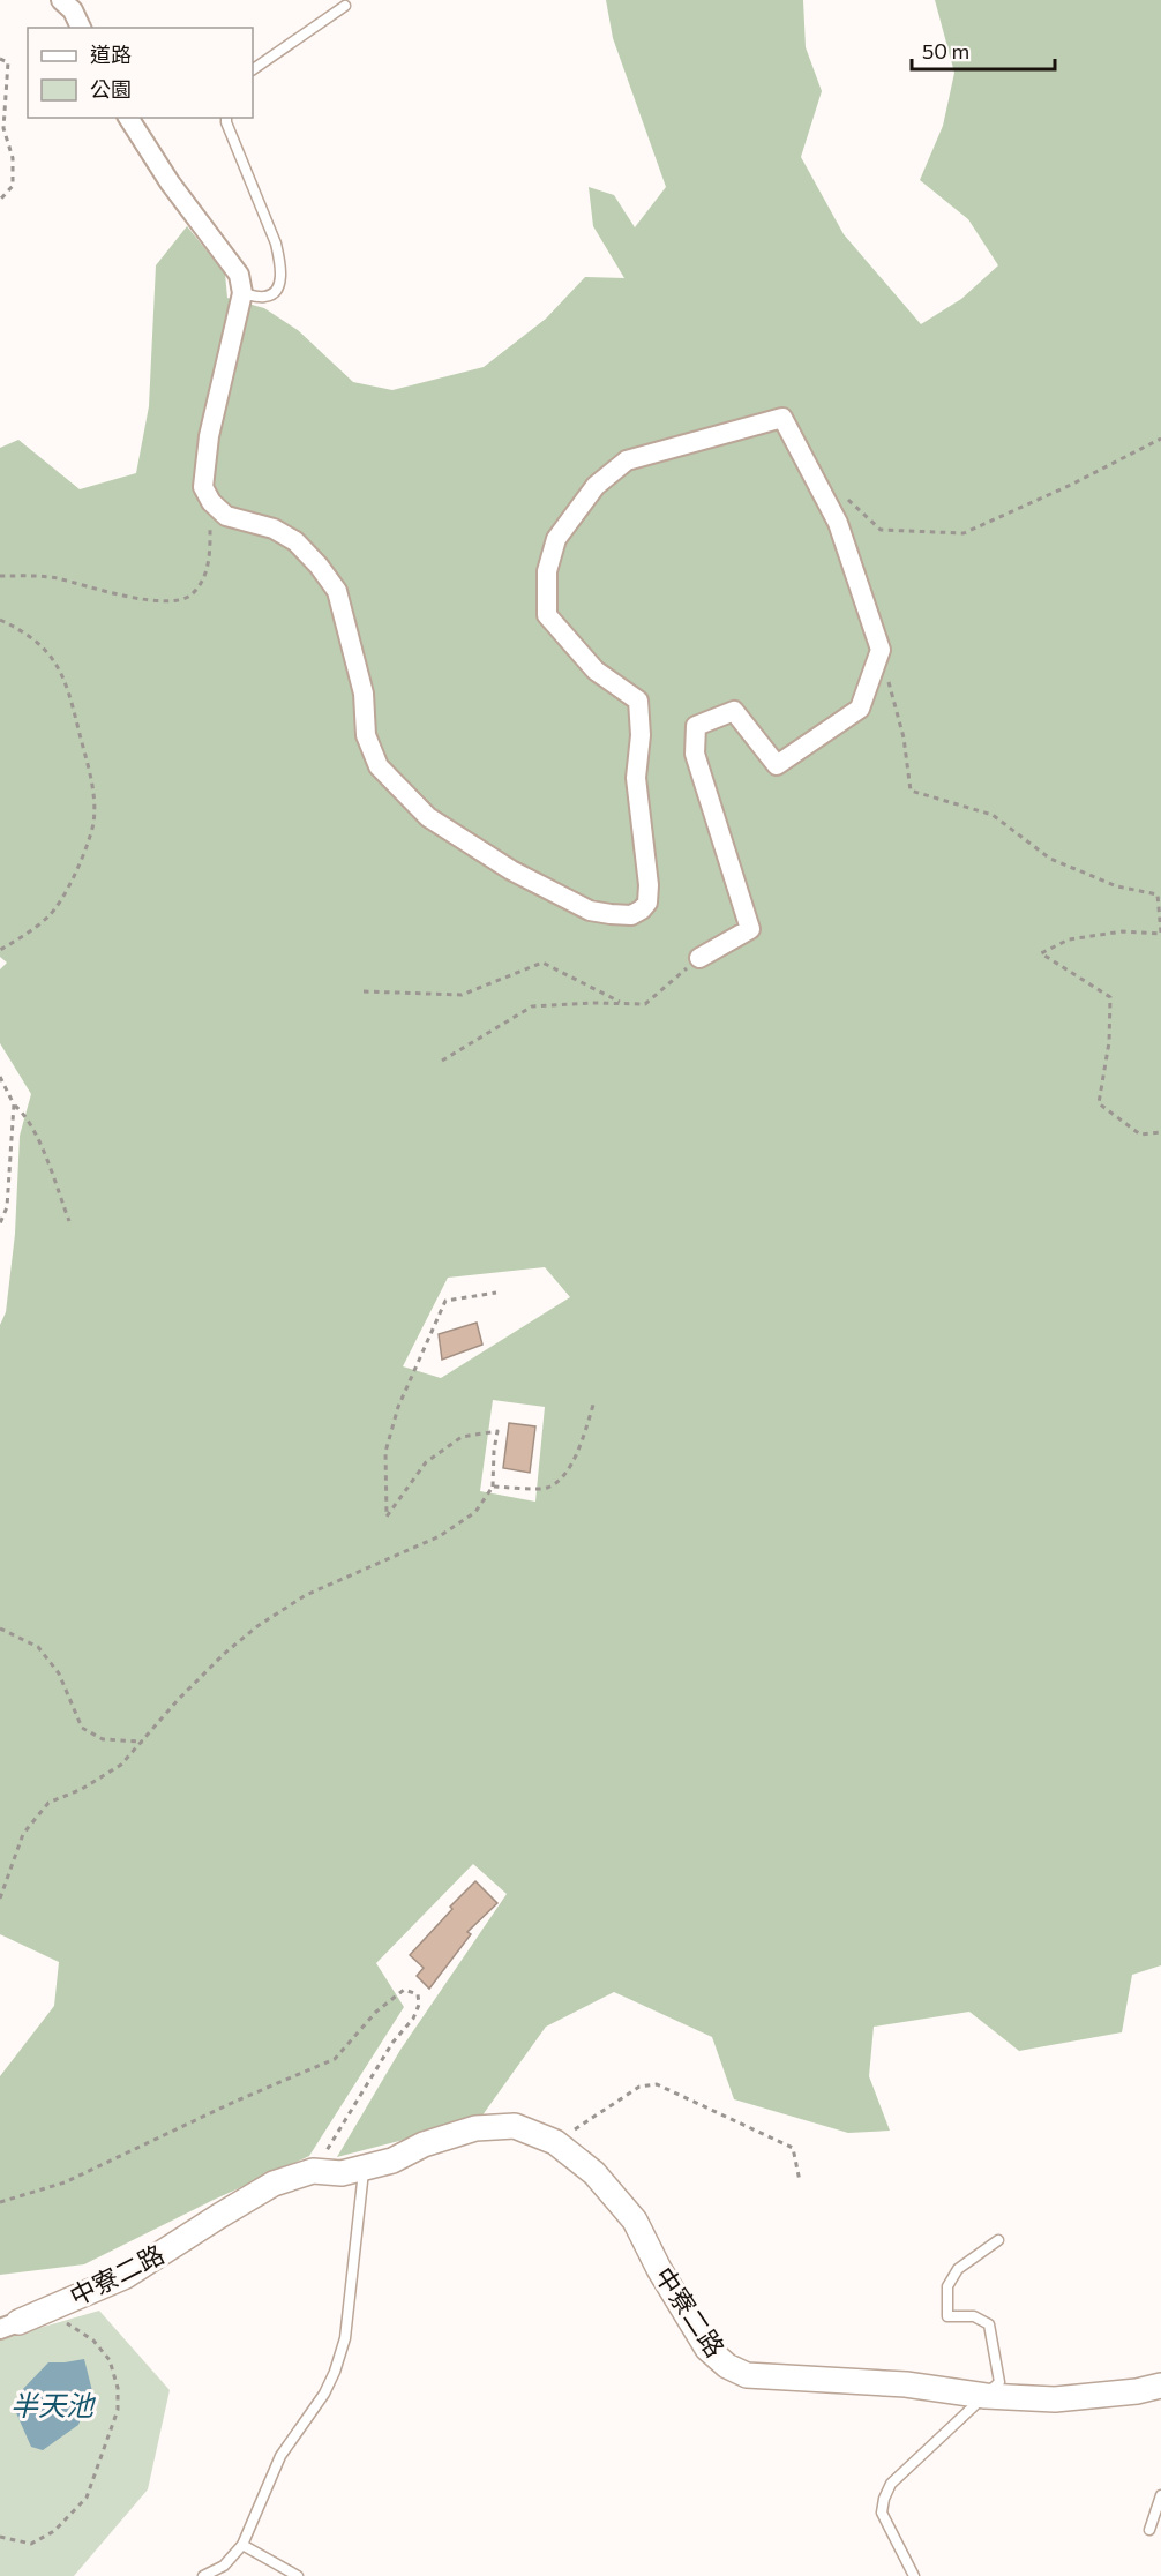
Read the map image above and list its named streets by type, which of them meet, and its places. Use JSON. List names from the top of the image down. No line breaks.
{"streets":{"street":["中寮二路"]},"water":["半天池"],"legend":["道路","公園"],"scale_bar":"50 m"}
